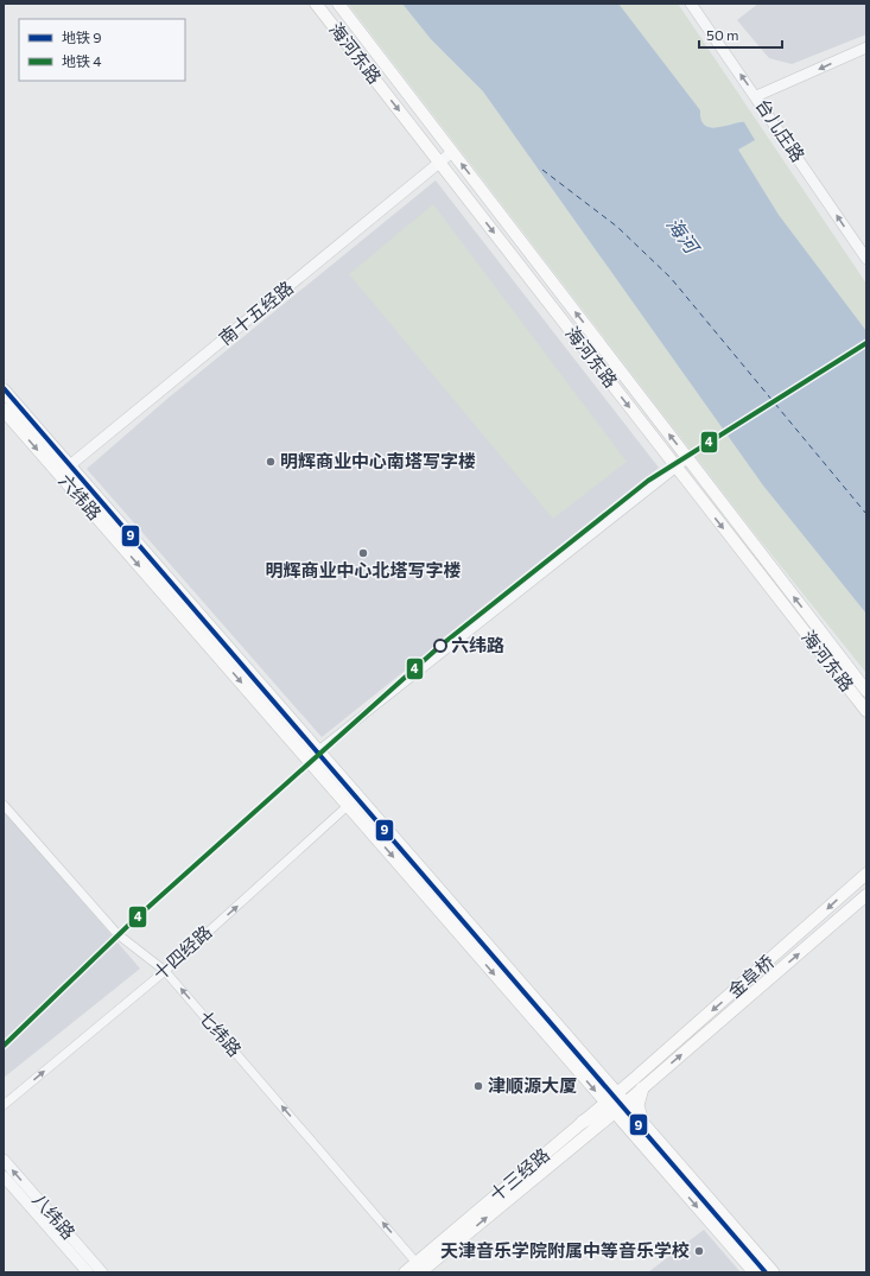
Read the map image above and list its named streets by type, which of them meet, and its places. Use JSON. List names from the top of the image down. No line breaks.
{"streets":{"main road":["海河东路","六纬路","金阜桥","十三经路"],"street":["台儿庄路","南十五经路","十四经路","七纬路","八纬路"]},"crossings":[["海河东路","南十五经路"],["南十五经路","六纬路"],["六纬路","十四经路"],["六纬路","十三经路"],["十四经路","七纬路"],["金阜桥","十三经路"],["七纬路","十三经路"]],"one_way":["台儿庄路","十四经路","七纬路"],"water":["海河"],"places":["明辉商业中心南塔写字楼","明辉商业中心北塔写字楼","六纬路","津顺源大厦","天津音乐学院附属中等音乐学校"],"lines":["metro line 4","metro line 9"],"legend":["地铁 9","地铁 4"],"scale_bar":"50 m"}
